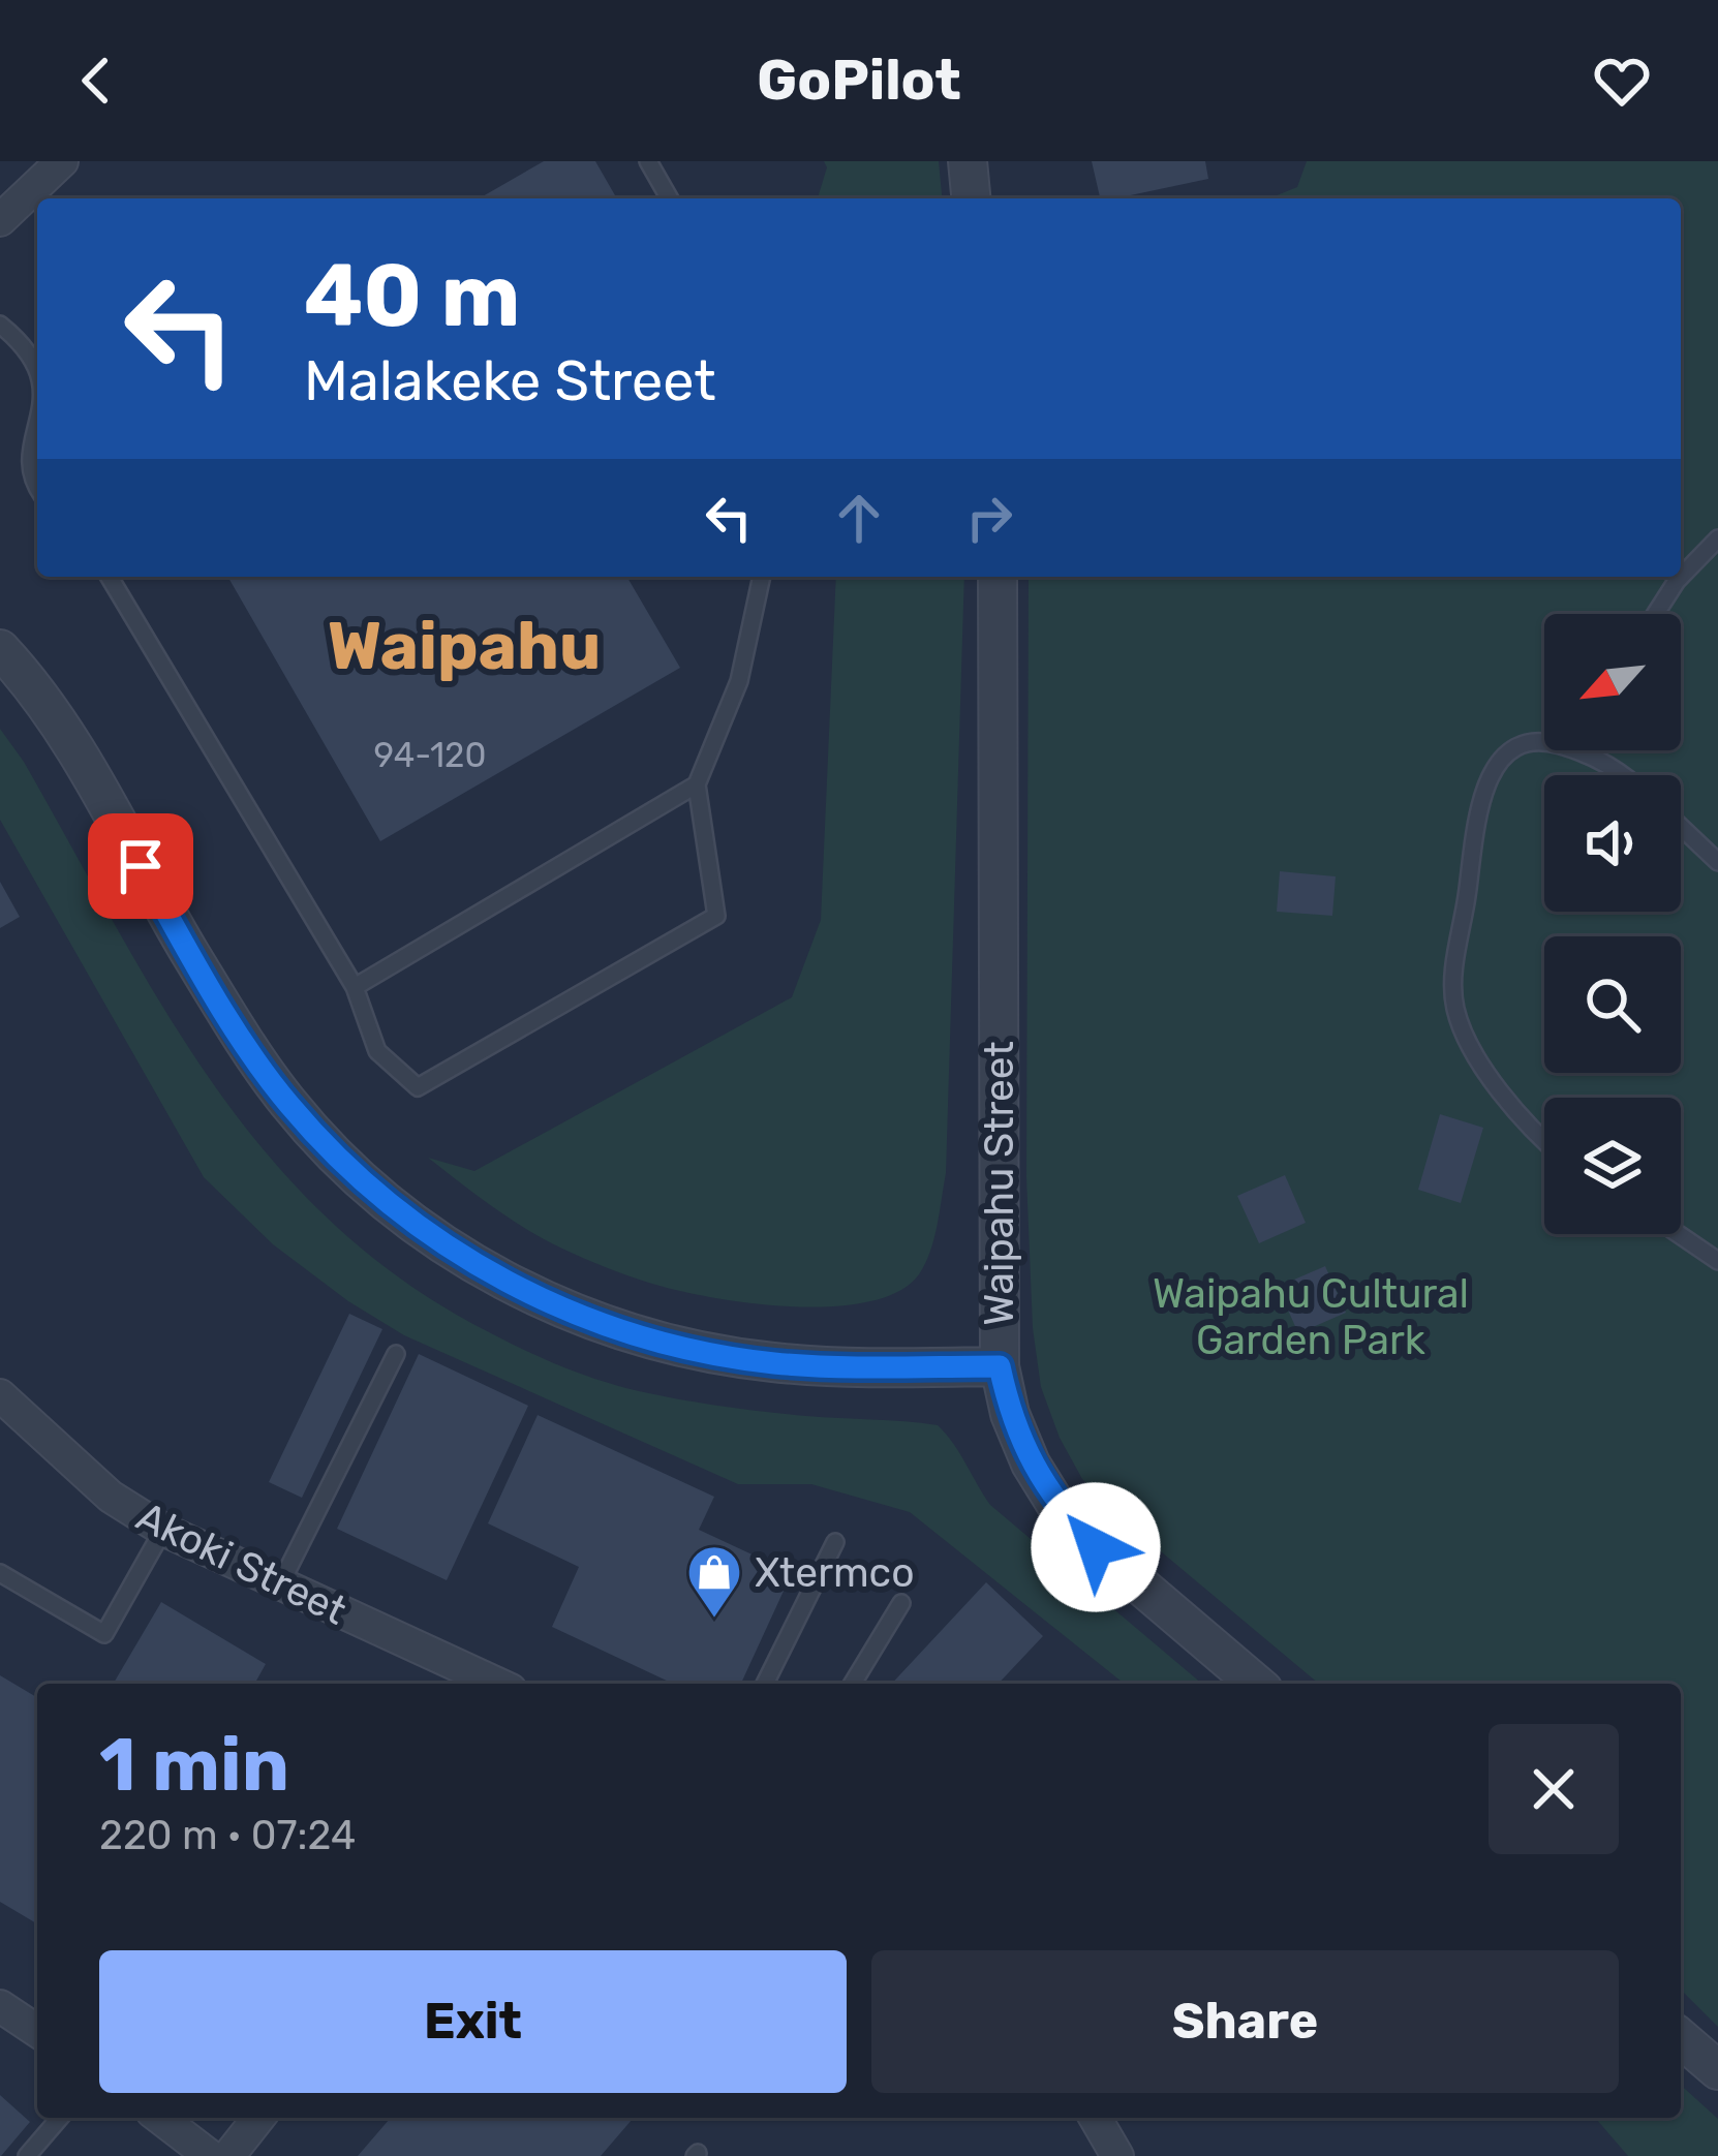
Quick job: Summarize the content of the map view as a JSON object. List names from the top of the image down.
{
  "streets": {
    "street": ["Waipahu Street", "Akoki Street"]
  },
  "districts": ["Waipahu"],
  "parks": ["Waipahu Cultural Garden Park"],
  "places": {
    "shop": ["Xtermco"]
  },
  "house_numbers": ["94-120"],
  "north": "bottom left",
  "page": {
    "header": "GoPilot",
    "turn": ["40 m", "Malakeke Street"],
    "heading": ["1 min", "220 m · 07:24"],
    "buttons": ["Exit", "Share"]
  }
}
